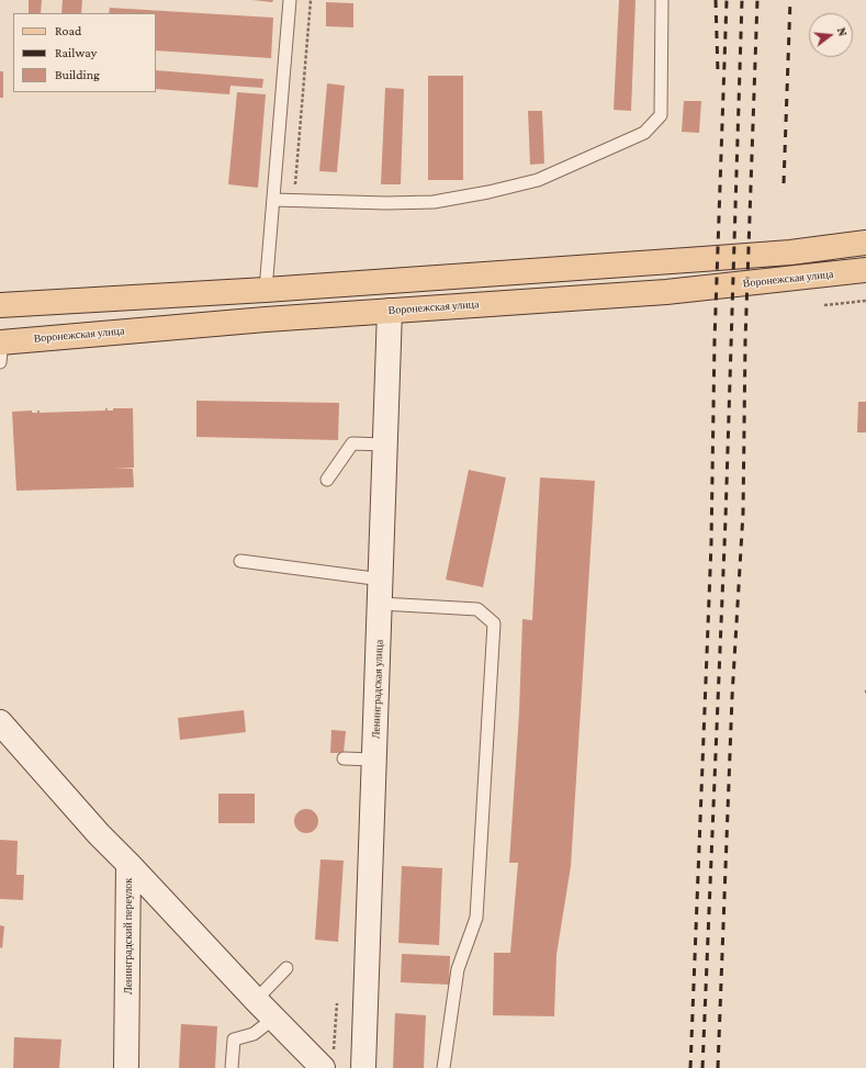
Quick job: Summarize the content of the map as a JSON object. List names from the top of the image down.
{
  "streets": {
    "main road": ["Воронежская улица"],
    "street": ["Ленинградская улица", "Ленинградский переулок"]
  },
  "crossings": [
    ["Воронежская улица", "Ленинградская улица"]
  ],
  "legend": ["Road", "Railway", "Building"],
  "north": "right"
}
